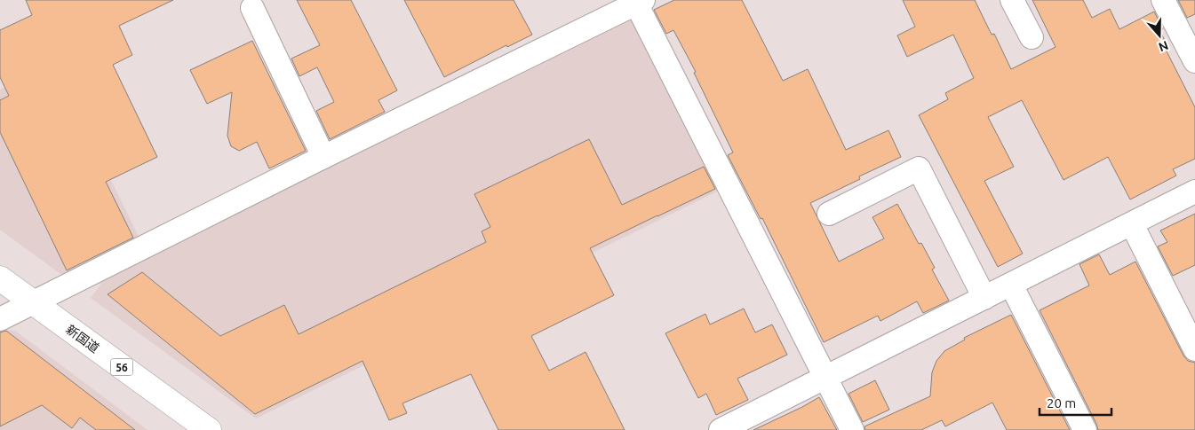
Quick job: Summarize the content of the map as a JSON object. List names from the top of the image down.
{
  "streets": {
    "main road": ["新国道", "56"]
  },
  "scale_bar": "20 m",
  "north": "bottom"
}
